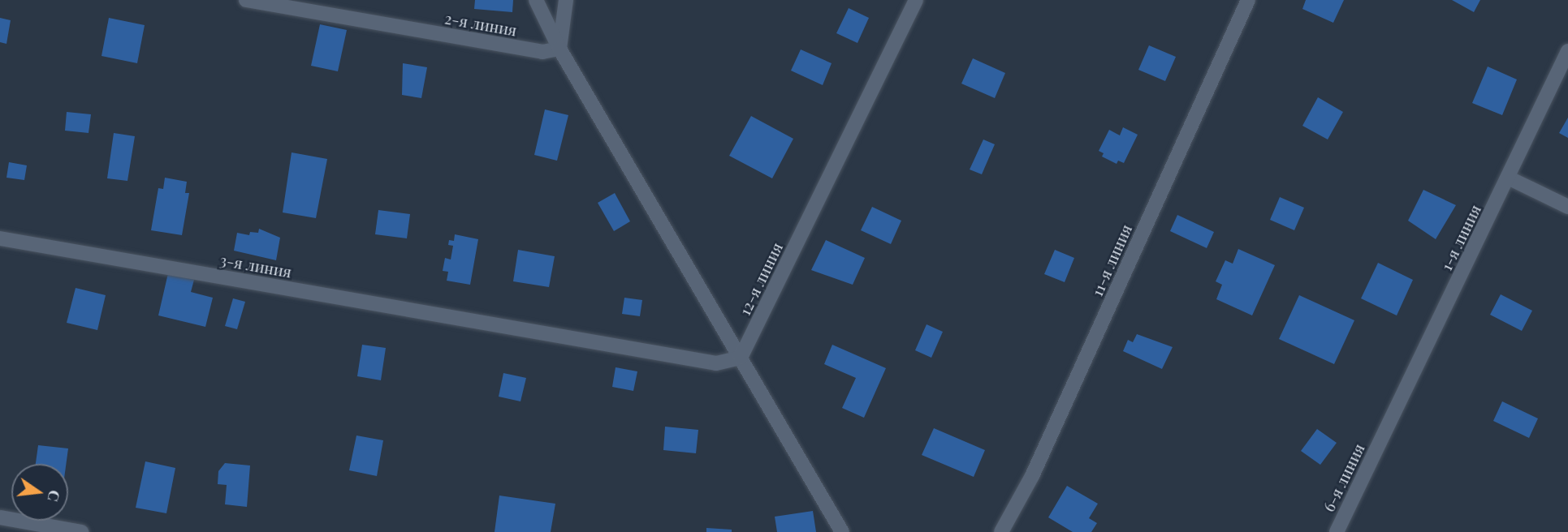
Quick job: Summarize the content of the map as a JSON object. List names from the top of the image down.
{
  "streets": {
    "street": [
      "2-я линия",
      "1-я линия",
      "11-я линия",
      "3-я линия",
      "12-я линия",
      "6-я линия"
    ]
  },
  "crossings": [
    ["1-я линия", "6-я линия"],
    ["3-я линия", "12-я линия"]
  ],
  "north": "right"
}
